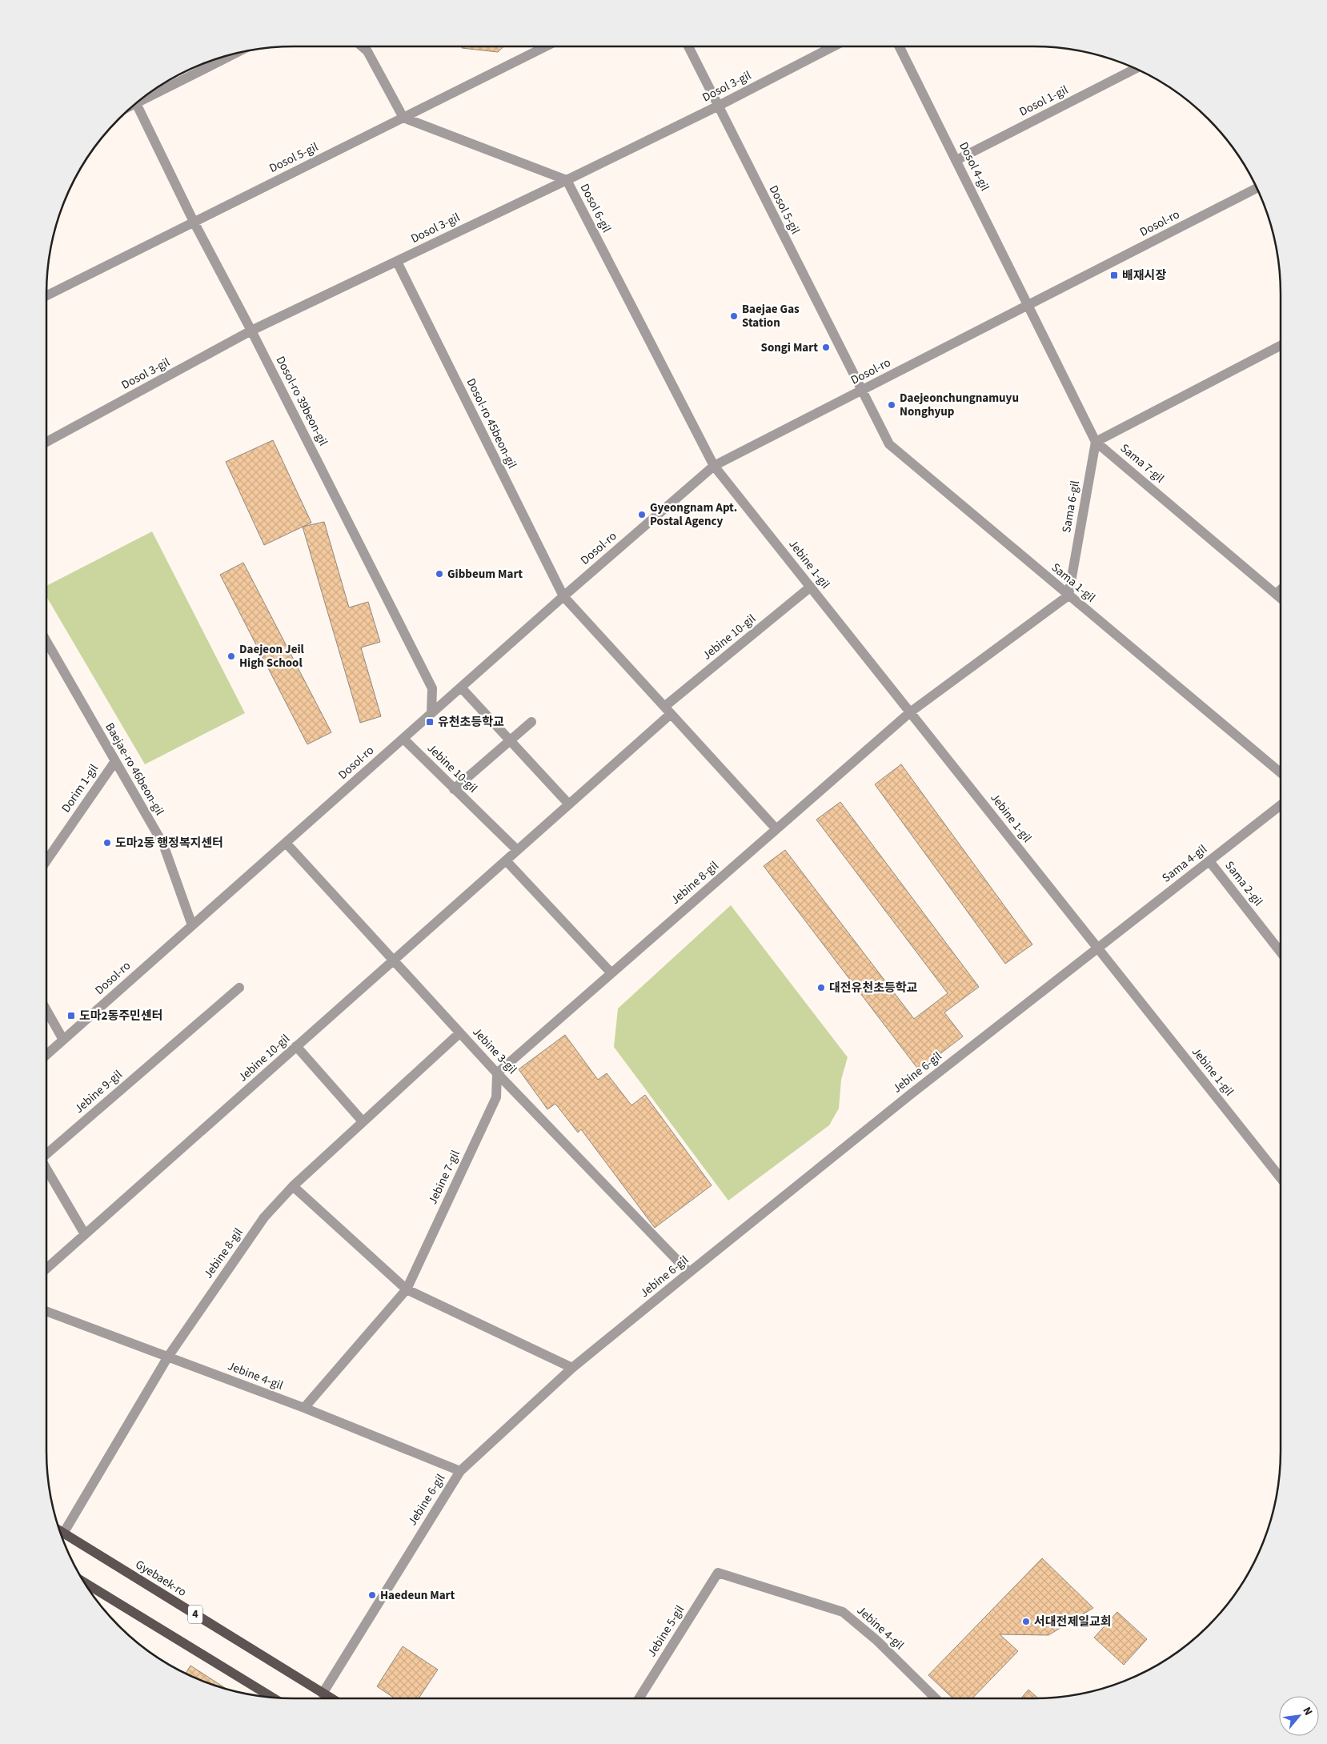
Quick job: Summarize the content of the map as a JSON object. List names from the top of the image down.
{
  "streets": {
    "main road": ["Gyebaek-ro", "4"],
    "street": [
      "Dosol 3-gil",
      "Dosol 1-gil",
      "Dosol 5-gil",
      "Dosol 4-gil",
      "Dosol 6-gil",
      "Dosol-ro",
      "Dosol-ro 39beon-gil",
      "Dosol-ro 45beon-gil",
      "Sama 7-gil",
      "Sama 6-gil",
      "Jebine 1-gil",
      "Sama 1-gil",
      "Jebine 10-gil",
      "Baejae-ro 46beon-gil",
      "Dorim 1-gil",
      "Sama 4-gil",
      "Jebine 8-gil",
      "Sama 2-gil",
      "Jebine 3-gil",
      "Jebine 6-gil",
      "Jebine 9-gil",
      "Jebine 7-gil",
      "Jebine 4-gil",
      "Jebine 5-gil"
    ]
  },
  "crossings": [
    ["Dosol 3-gil", "Dosol 5-gil"],
    ["Dosol 3-gil", "Dosol 6-gil"],
    ["Dosol 3-gil", "Dosol-ro 39beon-gil"],
    ["Dosol 3-gil", "Dosol-ro 45beon-gil"],
    ["Dosol 1-gil", "Dosol 4-gil"],
    ["Dosol 5-gil", "Dosol 6-gil"],
    ["Dosol 5-gil", "Dosol-ro"],
    ["Dosol 5-gil", "Dosol-ro 39beon-gil"],
    ["Dosol 5-gil", "Sama 1-gil"],
    ["Dosol 4-gil", "Dosol-ro"],
    ["Dosol 4-gil", "Sama 7-gil"],
    ["Dosol 6-gil", "Dosol-ro"],
    ["Dosol 6-gil", "Jebine 1-gil"],
    ["Dosol-ro", "Dosol-ro 39beon-gil"],
    ["Dosol-ro", "Dosol-ro 45beon-gil"],
    ["Dosol-ro", "Sama 7-gil"],
    ["Dosol-ro", "Jebine 1-gil"],
    ["Dosol-ro", "Sama 1-gil"],
    ["Dosol-ro", "Jebine 10-gil"],
    ["Dosol-ro", "Baejae-ro 46beon-gil"],
    ["Dosol-ro", "Jebine 3-gil"],
    ["Sama 7-gil", "Sama 6-gil"],
    ["Sama 6-gil", "Sama 1-gil"],
    ["Jebine 1-gil", "Jebine 10-gil"],
    ["Jebine 1-gil", "Sama 4-gil"],
    ["Jebine 1-gil", "Jebine 8-gil"],
    ["Jebine 1-gil", "Jebine 6-gil"],
    ["Jebine 10-gil", "Jebine 3-gil"],
    ["Jebine 10-gil", "Jebine 9-gil"],
    ["Baejae-ro 46beon-gil", "Dorim 1-gil"],
    ["Sama 4-gil", "Sama 2-gil"],
    ["Sama 4-gil", "Jebine 6-gil"],
    ["Jebine 8-gil", "Jebine 3-gil"],
    ["Jebine 8-gil", "Jebine 7-gil"],
    ["Jebine 8-gil", "Jebine 4-gil"],
    ["Jebine 8-gil", "Gyebaek-ro"],
    ["Jebine 3-gil", "Jebine 6-gil"],
    ["Jebine 3-gil", "Jebine 7-gil"],
    ["Jebine 6-gil", "Jebine 4-gil"],
    ["Jebine 6-gil", "Gyebaek-ro"],
    ["Jebine 7-gil", "Jebine 4-gil"],
    ["Jebine 4-gil", "Jebine 5-gil"]
  ],
  "places": {
    "transit": ["배재시장", "유천초등학교", "도마2동주민센터"],
    "other": [
      "Baejae Gas Station",
      "Songi Mart",
      "Daejeonchungnamuyu Nonghyup",
      "Gyeongnam Apt. Postal Agency",
      "Gibbeum Mart",
      "Daejeon Jeil High School",
      "도마2동 행정복지센터",
      "대전유천초등학교",
      "Haedeun Mart",
      "서대전제일교회"
    ]
  },
  "north": "top right"
}
